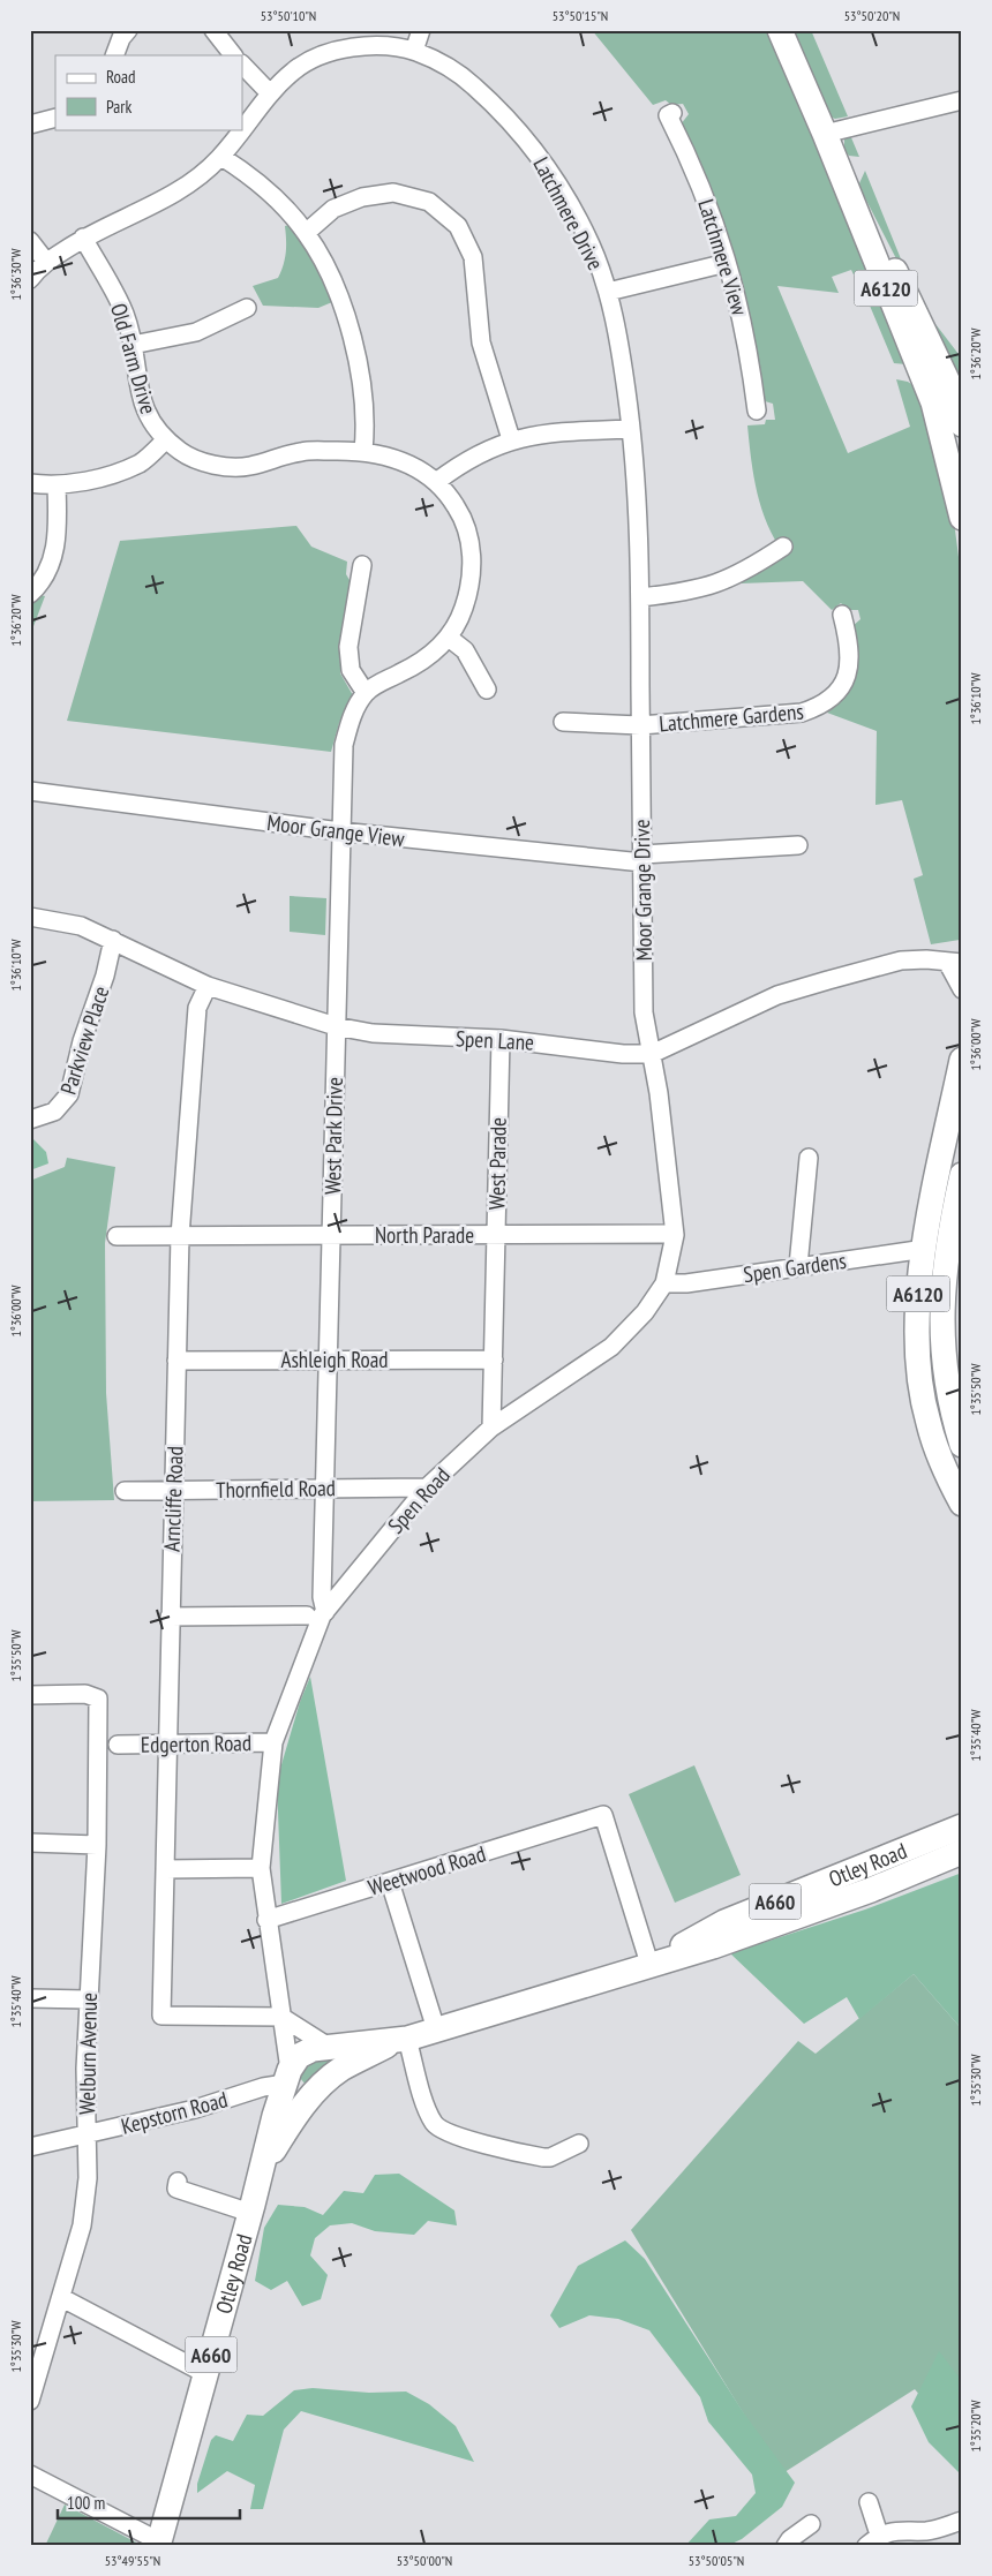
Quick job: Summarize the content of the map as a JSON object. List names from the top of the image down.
{
  "streets": {
    "highway": ["A6120", "Otley Road", "A660"],
    "street": [
      "Latchmere Drive",
      "Latchmere View",
      "Old Farm Drive",
      "Latchmere Gardens",
      "Moor Grange View",
      "Moor Grange Drive",
      "Parkview Place",
      "Spen Lane",
      "West Park Drive",
      "West Parade",
      "North Parade",
      "Spen Gardens",
      "Ashleigh Road",
      "Thornfield Road",
      "Arncliffe Road",
      "Spen Road",
      "Edgerton Road",
      "Weetwood Road",
      "Welburn Avenue",
      "Kepstorn Road"
    ]
  },
  "crossings": [
    ["Latchmere Drive", "Old Farm Drive"],
    ["Latchmere Drive", "Latchmere Gardens"],
    ["Latchmere Drive", "Moor Grange Drive"],
    ["A6120", "Spen Gardens"],
    ["Latchmere Gardens", "Moor Grange Drive"],
    ["Moor Grange View", "Moor Grange Drive"],
    ["Moor Grange View", "West Park Drive"],
    ["Moor Grange Drive", "Spen Lane"],
    ["Moor Grange Drive", "Spen Road"],
    ["Parkview Place", "Spen Lane"],
    ["Spen Lane", "West Park Drive"],
    ["Spen Lane", "West Parade"],
    ["Spen Lane", "Arncliffe Road"],
    ["Spen Lane", "Spen Road"],
    ["West Park Drive", "North Parade"],
    ["West Park Drive", "Ashleigh Road"],
    ["West Park Drive", "Thornfield Road"],
    ["West Park Drive", "Spen Road"],
    ["West Parade", "North Parade"],
    ["West Parade", "Ashleigh Road"],
    ["West Parade", "Spen Road"],
    ["North Parade", "Arncliffe Road"],
    ["Spen Gardens", "Spen Road"],
    ["Ashleigh Road", "Arncliffe Road"],
    ["Thornfield Road", "Arncliffe Road"],
    ["Thornfield Road", "Spen Road"],
    ["Arncliffe Road", "Spen Road"],
    ["Arncliffe Road", "Edgerton Road"],
    ["Spen Road", "Edgerton Road"],
    ["Spen Road", "Otley Road"],
    ["Spen Road", "Weetwood Road"],
    ["Spen Road", "Kepstorn Road"],
    ["Otley Road", "Weetwood Road"],
    ["Otley Road", "Kepstorn Road"],
    ["Welburn Avenue", "Kepstorn Road"]
  ],
  "legend": ["Road", "Park"],
  "scale_bar": "100 m",
  "coordinates": [
    "53°50'10\"N",
    "53°50'15\"N",
    "53°50'20\"N",
    "1°36'30\"W",
    "1°36'20\"W",
    "1°36'10\"W",
    "1°36'00\"W",
    "1°35'50\"W",
    "1°35'40\"W",
    "1°35'30\"W",
    "1°35'20\"W",
    "53°49'55\"N",
    "53°50'00\"N",
    "53°50'05\"N"
  ]
}
